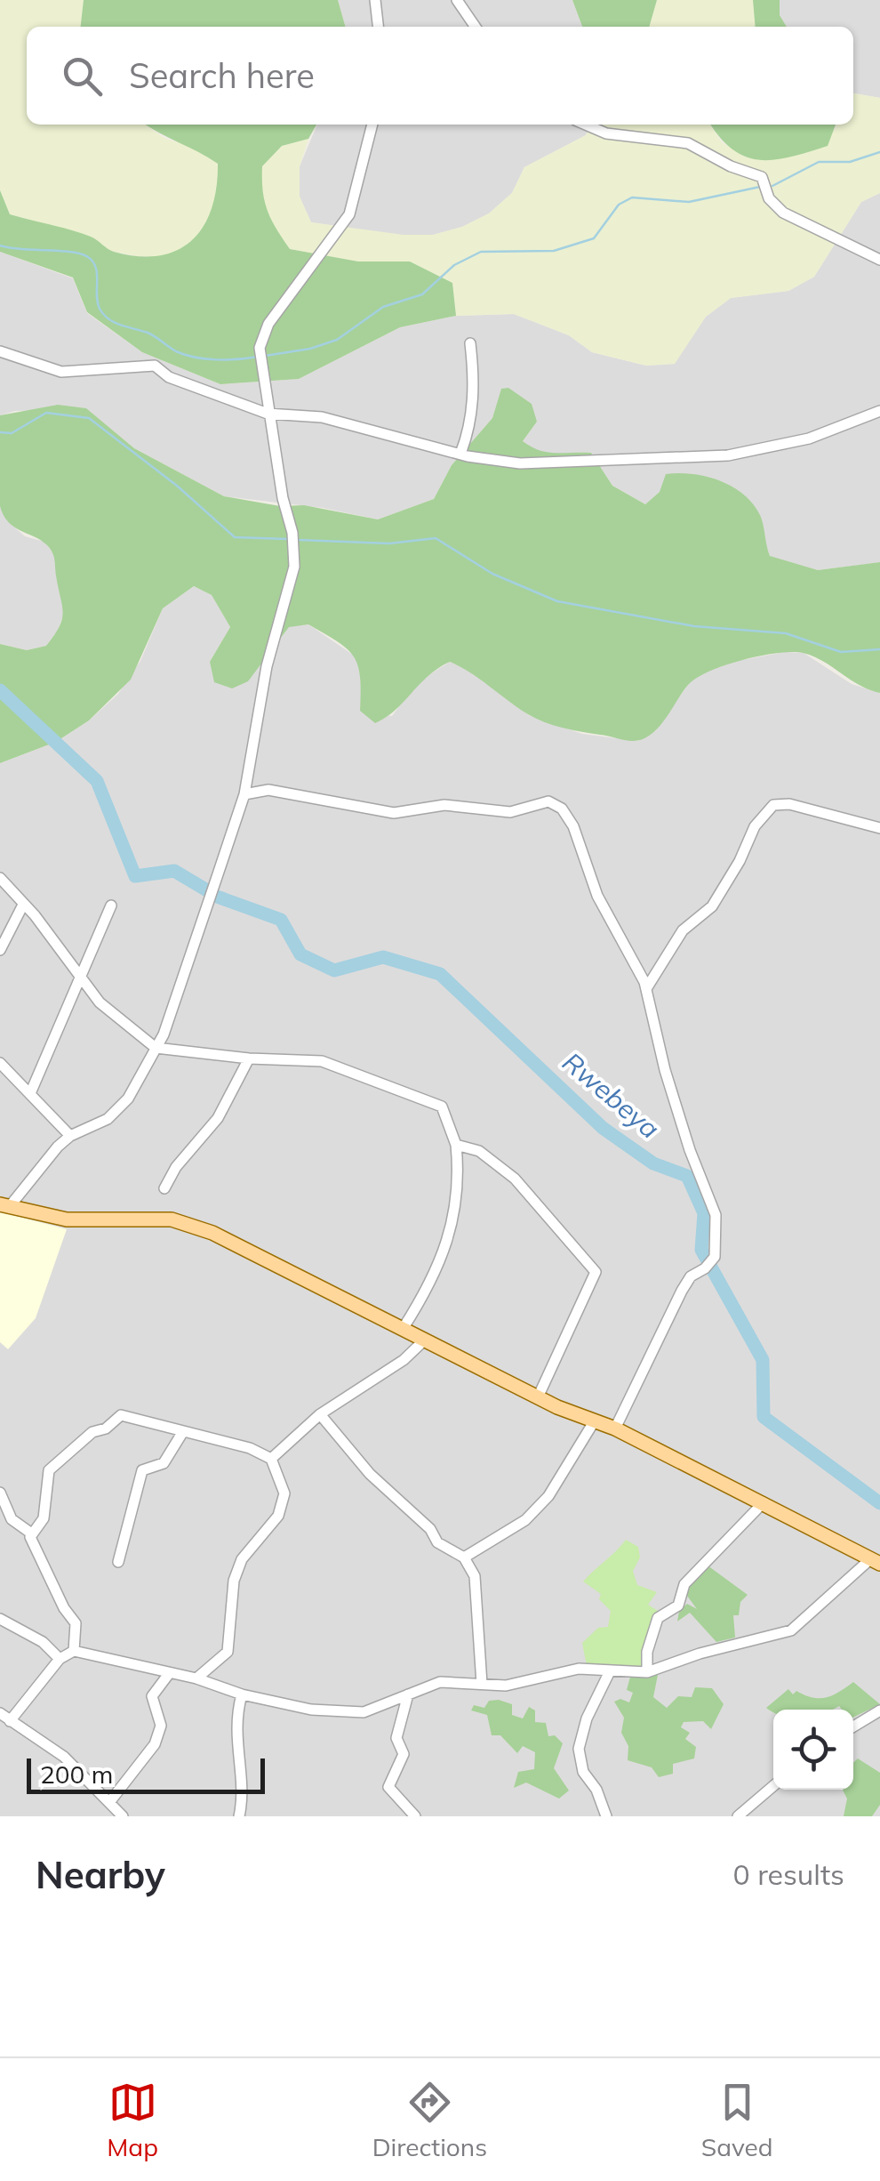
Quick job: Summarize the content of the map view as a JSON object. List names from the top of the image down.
{
  "water": ["Rwebeya"],
  "scale_bar": "200 m",
  "page": {
    "search": "Search here",
    "scale": "200 m",
    "heading": ["Nearby", "0 results"],
    "nav": ["Map", "Directions", "Saved"]
  }
}
